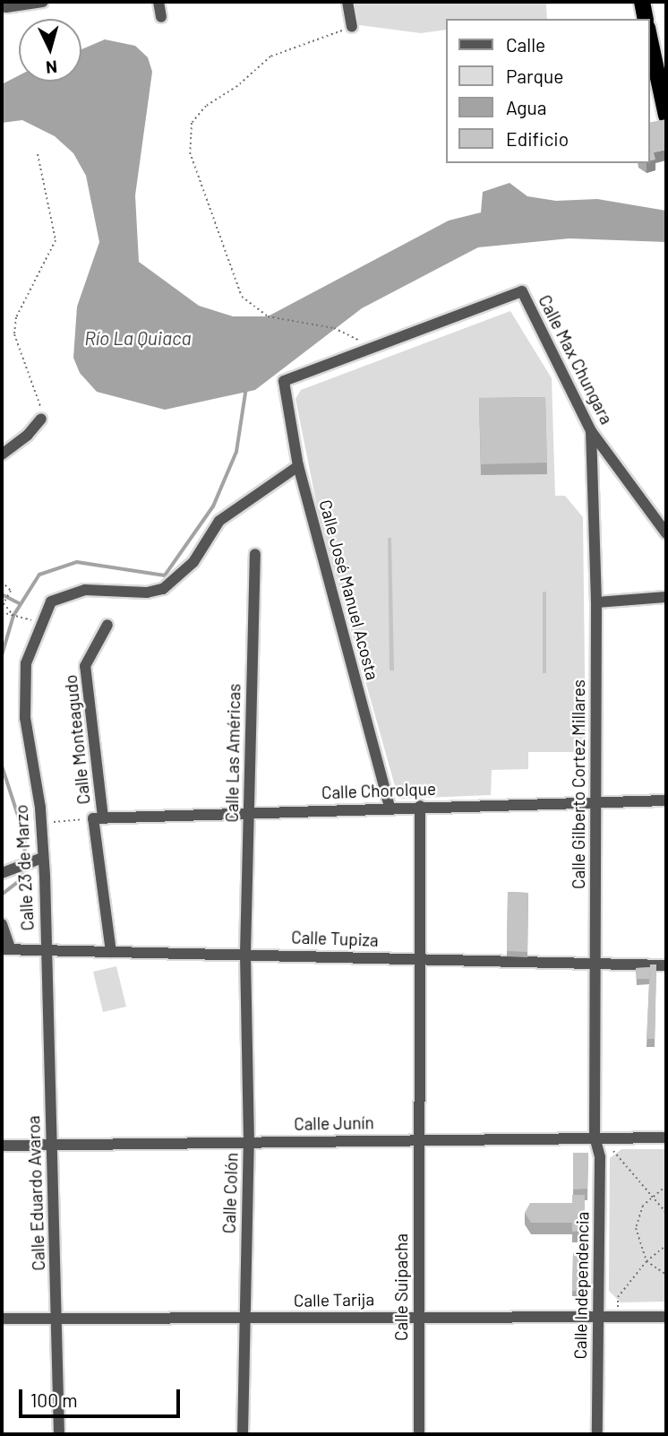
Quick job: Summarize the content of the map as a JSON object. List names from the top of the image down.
{
  "streets": {
    "street": [
      "Calle Max Chungara",
      "Calle José Manuel Acosta",
      "Calle Monteagudo",
      "Calle Las Américas",
      "Calle Gilberto Cortez Millares",
      "Calle Chorolque",
      "Calle 23 de Marzo",
      "Calle Tupiza",
      "Calle Junín",
      "Calle Eduardo Avaroa",
      "Calle Colón",
      "Calle Independencia",
      "Calle Suipacha",
      "Calle Tarija"
    ]
  },
  "crossings": [
    ["Calle Max Chungara", "Calle José Manuel Acosta"],
    ["Calle Max Chungara", "Calle Gilberto Cortez Millares"],
    ["Calle José Manuel Acosta", "Calle Chorolque"],
    ["Calle José Manuel Acosta", "Calle 23 de Marzo"],
    ["Calle Monteagudo", "Calle Chorolque"],
    ["Calle Monteagudo", "Calle Tupiza"],
    ["Calle Las Américas", "Calle Chorolque"],
    ["Calle Las Américas", "Calle Tupiza"],
    ["Calle Las Américas", "Calle Colón"],
    ["Calle Gilberto Cortez Millares", "Calle Chorolque"],
    ["Calle Gilberto Cortez Millares", "Calle Tupiza"],
    ["Calle Gilberto Cortez Millares", "Calle Junín"],
    ["Calle Gilberto Cortez Millares", "Calle Independencia"],
    ["Calle 23 de Marzo", "Calle Tupiza"],
    ["Calle 23 de Marzo", "Calle Eduardo Avaroa"],
    ["Calle Tupiza", "Calle Eduardo Avaroa"],
    ["Calle Tupiza", "Calle Colón"],
    ["Calle Junín", "Calle Eduardo Avaroa"],
    ["Calle Junín", "Calle Colón"],
    ["Calle Junín", "Calle Independencia"],
    ["Calle Junín", "Calle Suipacha"],
    ["Calle Eduardo Avaroa", "Calle Tarija"],
    ["Calle Colón", "Calle Tarija"],
    ["Calle Independencia", "Calle Tarija"],
    ["Calle Suipacha", "Calle Tarija"]
  ],
  "water": ["Río La Quiaca"],
  "legend": [
    "Calle",
    "Parque",
    "Agua",
    "Edificio"
  ],
  "scale_bar": "100 m",
  "north": "bottom"
}
